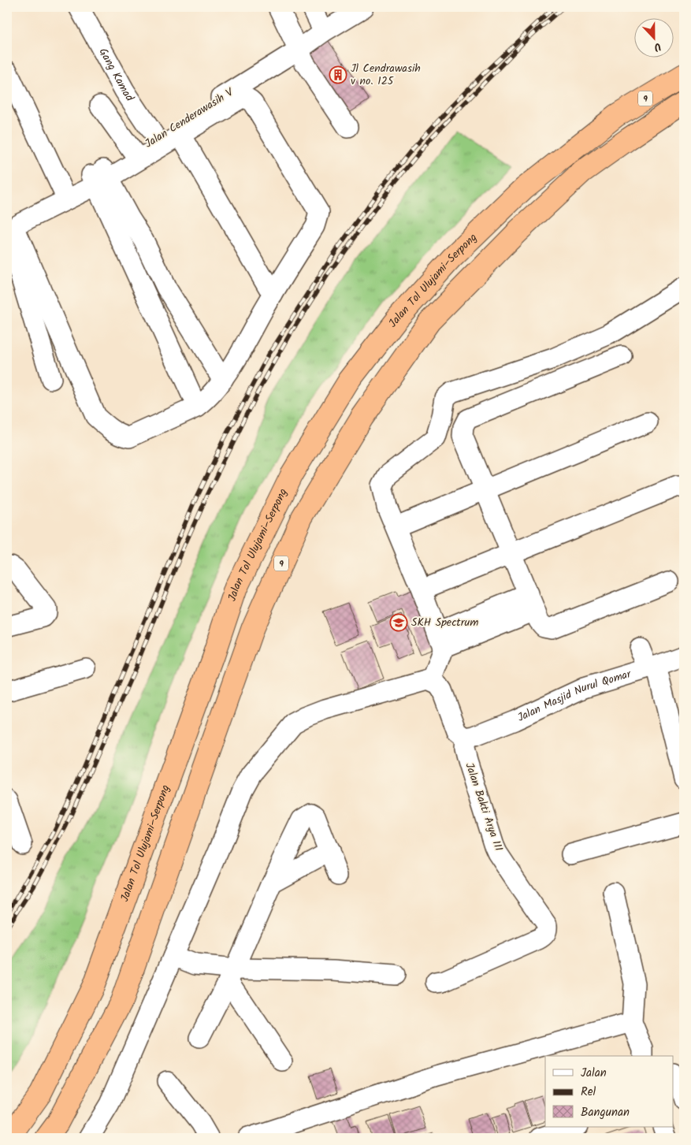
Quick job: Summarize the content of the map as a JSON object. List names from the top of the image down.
{
  "streets": {
    "highway": ["9", "Jalan Tol Ulujami–Serpong"],
    "street": [
      "Gang Kamad",
      "Jalan Cenderawasih V",
      "Jalan Masjid Nurul Qomar",
      "Jalan Bakti Arya III"
    ]
  },
  "crossings": [
    ["Gang Kamad", "Jalan Cenderawasih V"],
    ["Jalan Masjid Nurul Qomar", "Jalan Bakti Arya III"]
  ],
  "places": {
    "building": ["Jl Cendrawasih v no. 125"],
    "school or university": ["SKH Spectrum"]
  },
  "legend": ["Jalan", "Rel", "Bangunan"],
  "north": "bottom"
}
